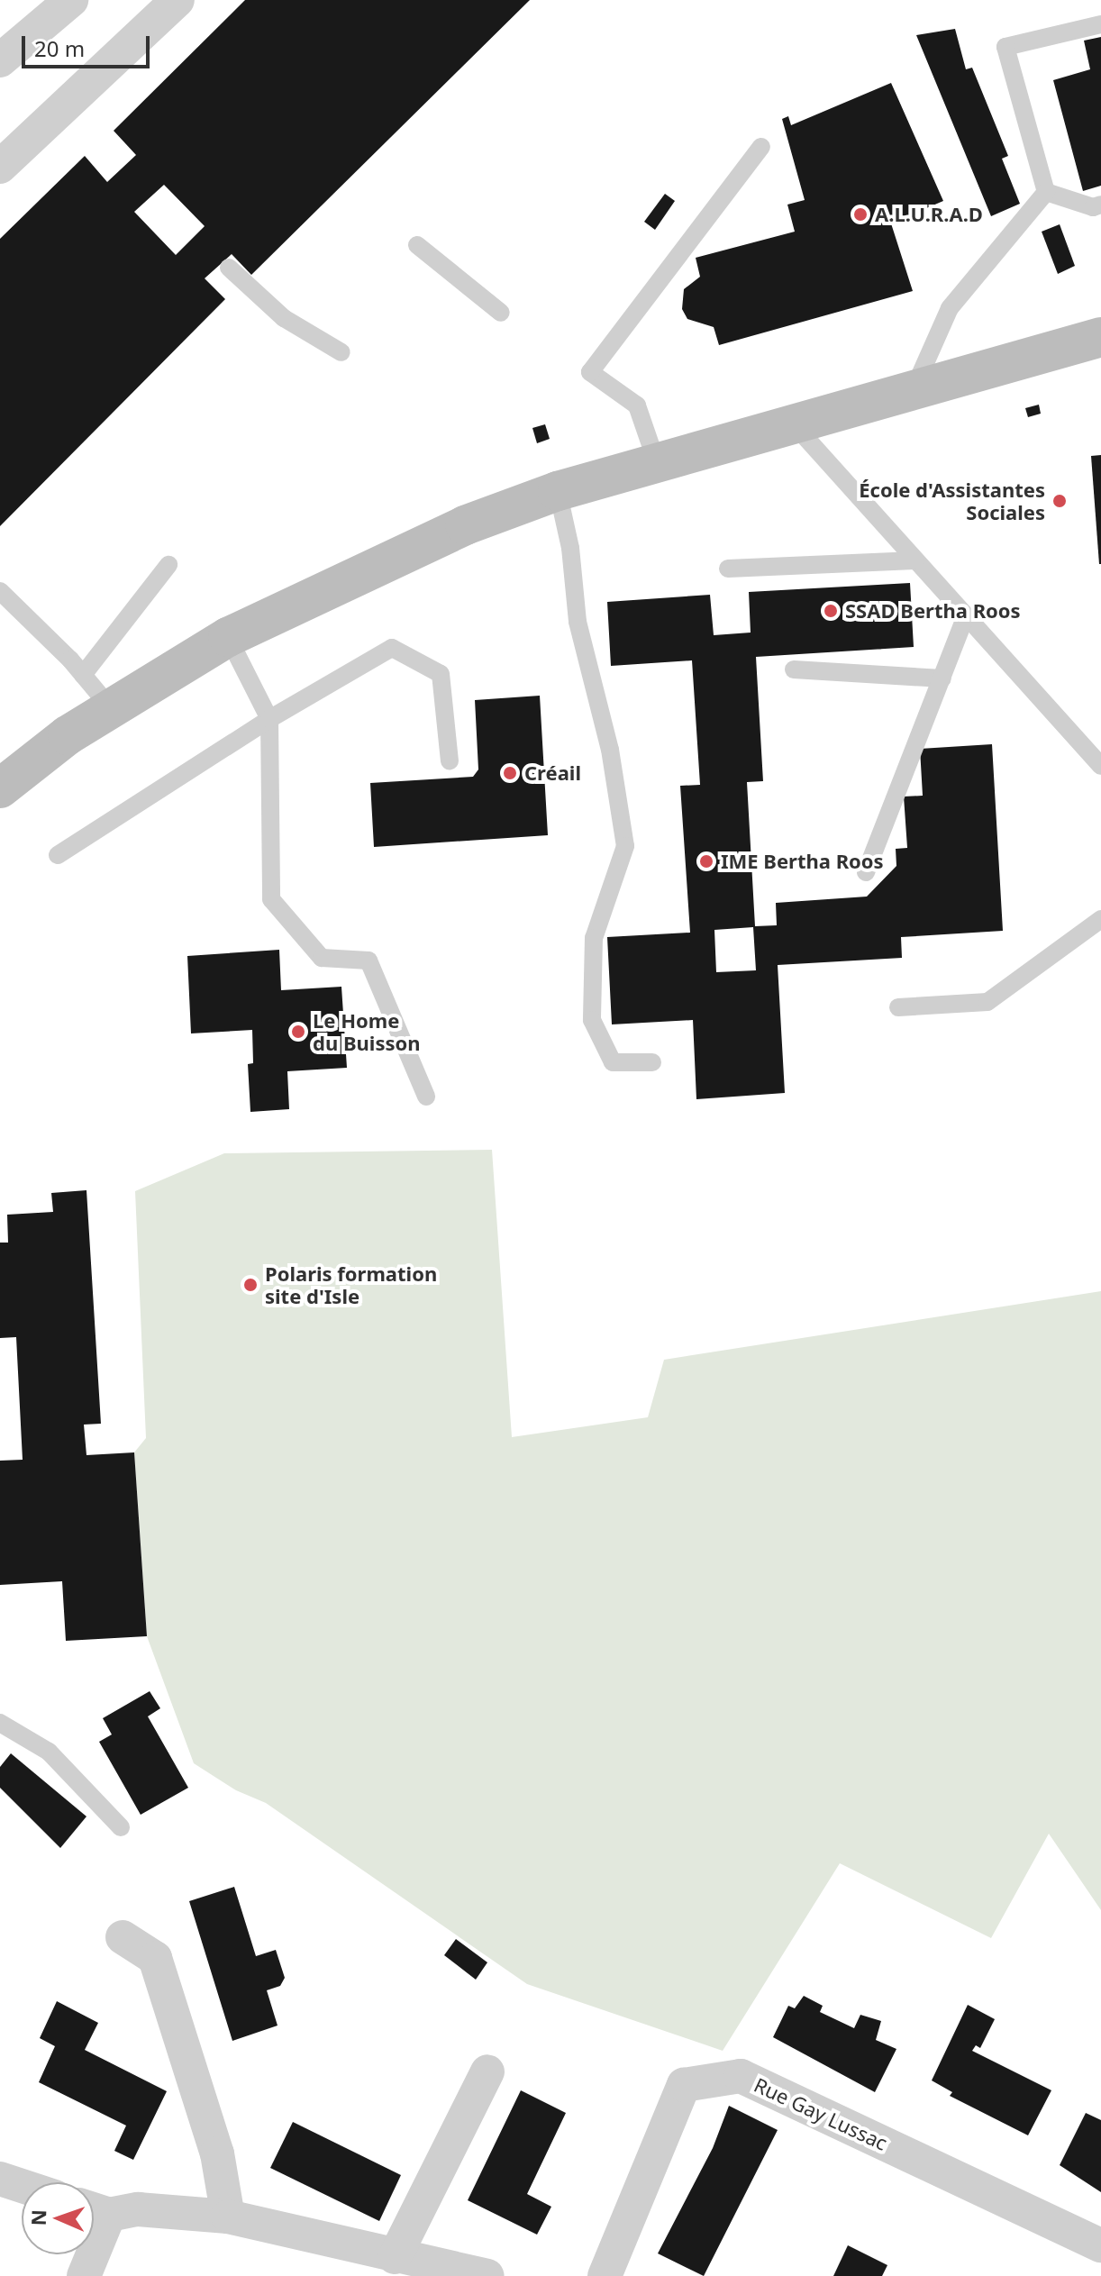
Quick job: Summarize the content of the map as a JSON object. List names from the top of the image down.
{
  "streets": {
    "street": ["Rue Gay Lussac"]
  },
  "places": [
    "A.L.U.R.A.D",
    "École d'Assistantes Sociales",
    "SSAD Bertha Roos",
    "Créail",
    "IME Bertha Roos",
    "Le Home du Buisson",
    "Polaris formation site d'Isle"
  ],
  "scale_bar": "20 m",
  "north": "left"
}
